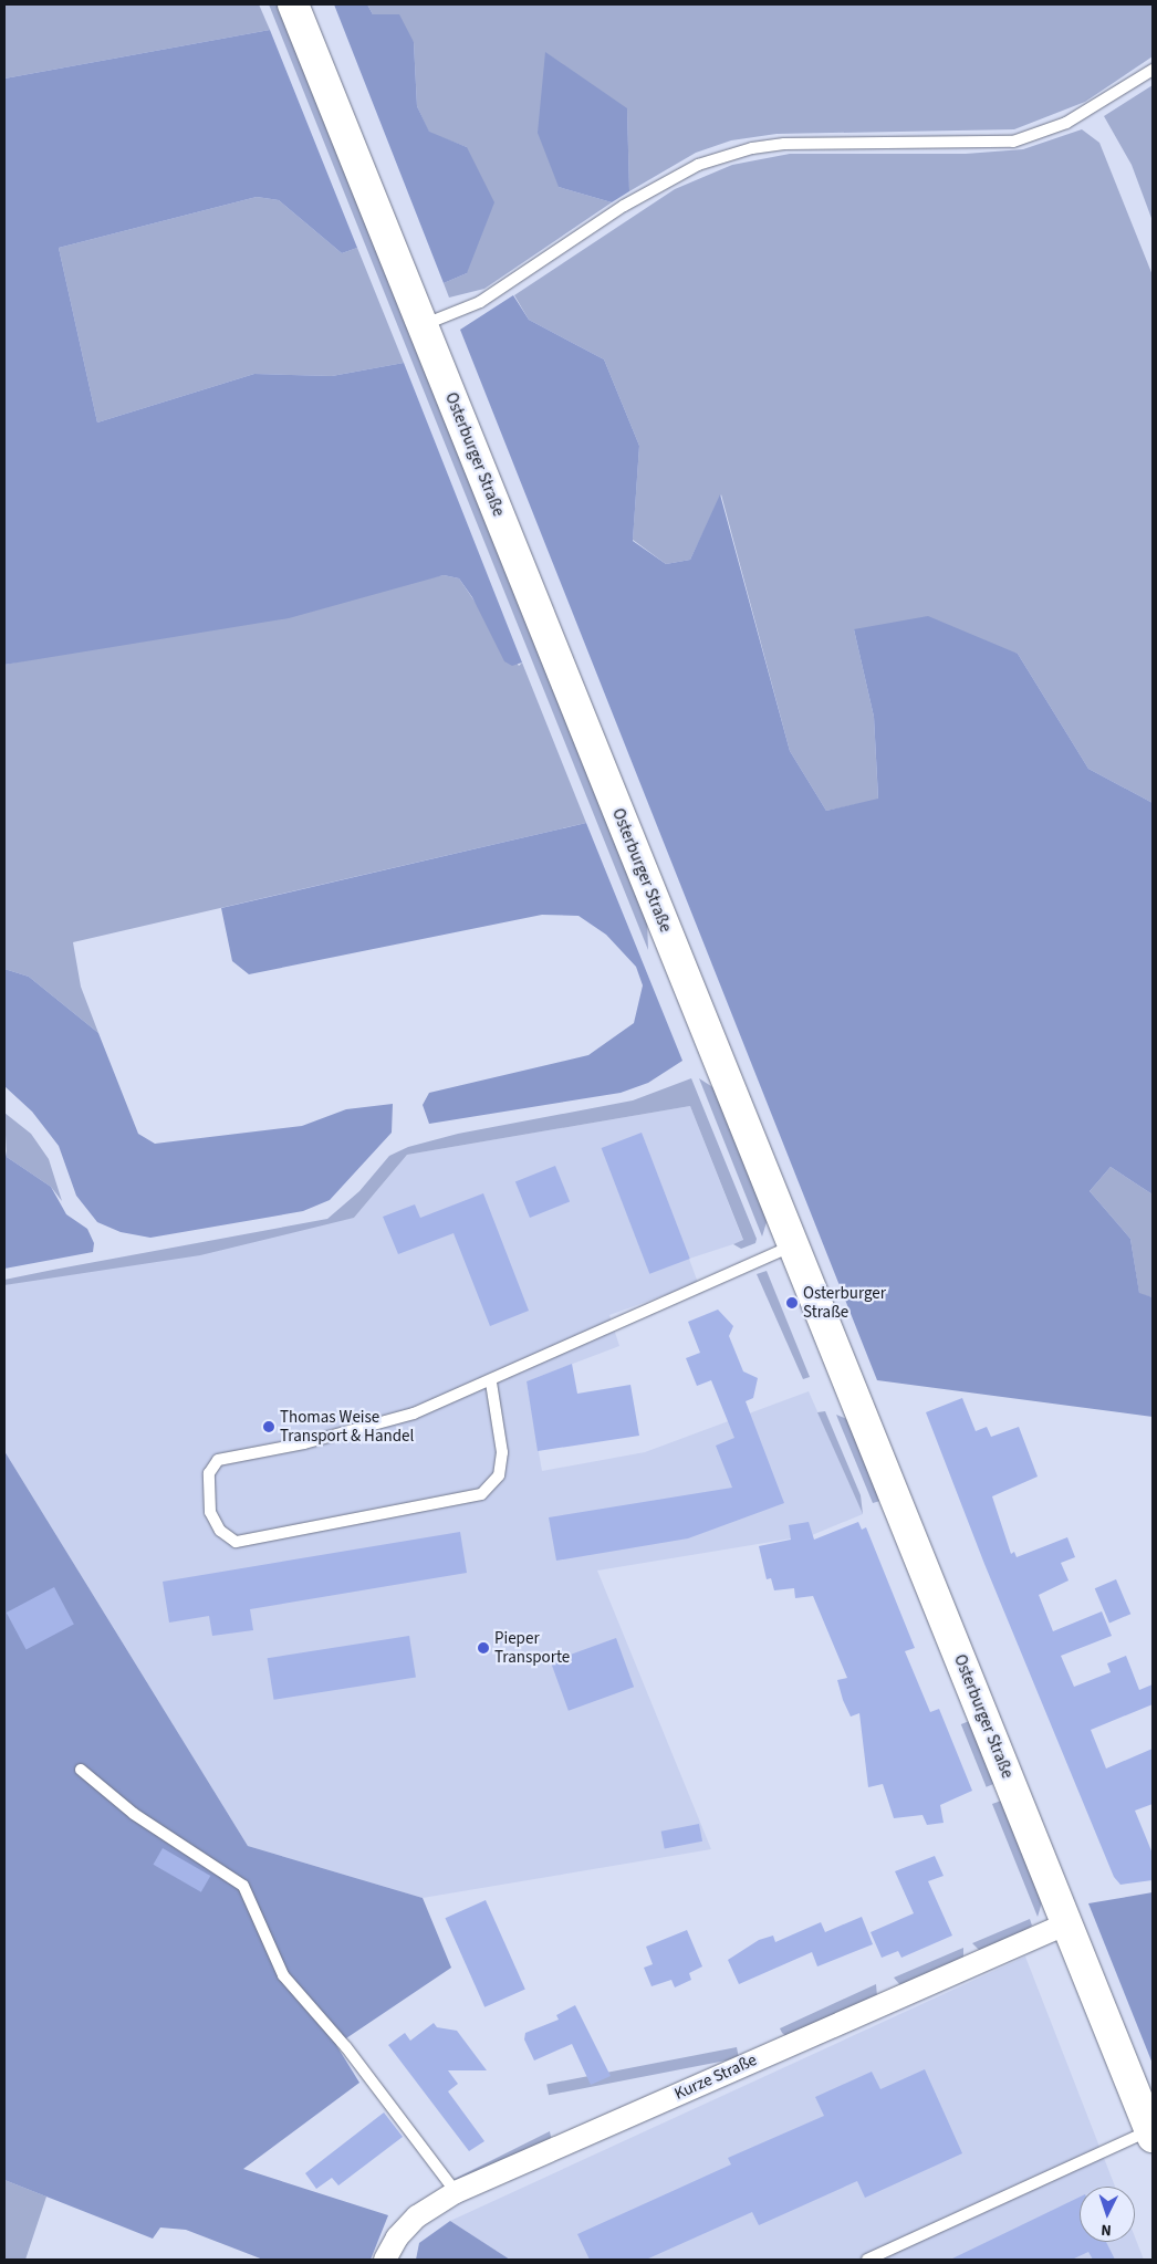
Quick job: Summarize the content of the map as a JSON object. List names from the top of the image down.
{
  "streets": {
    "street": ["Osterburger Straße", "Kurze Straße"]
  },
  "crossings": [
    ["Osterburger Straße", "Kurze Straße"]
  ],
  "places": ["Osterburger Straße", "Thomas Weise Transport & Handel", "Pieper Transporte"],
  "north": "bottom"
}
